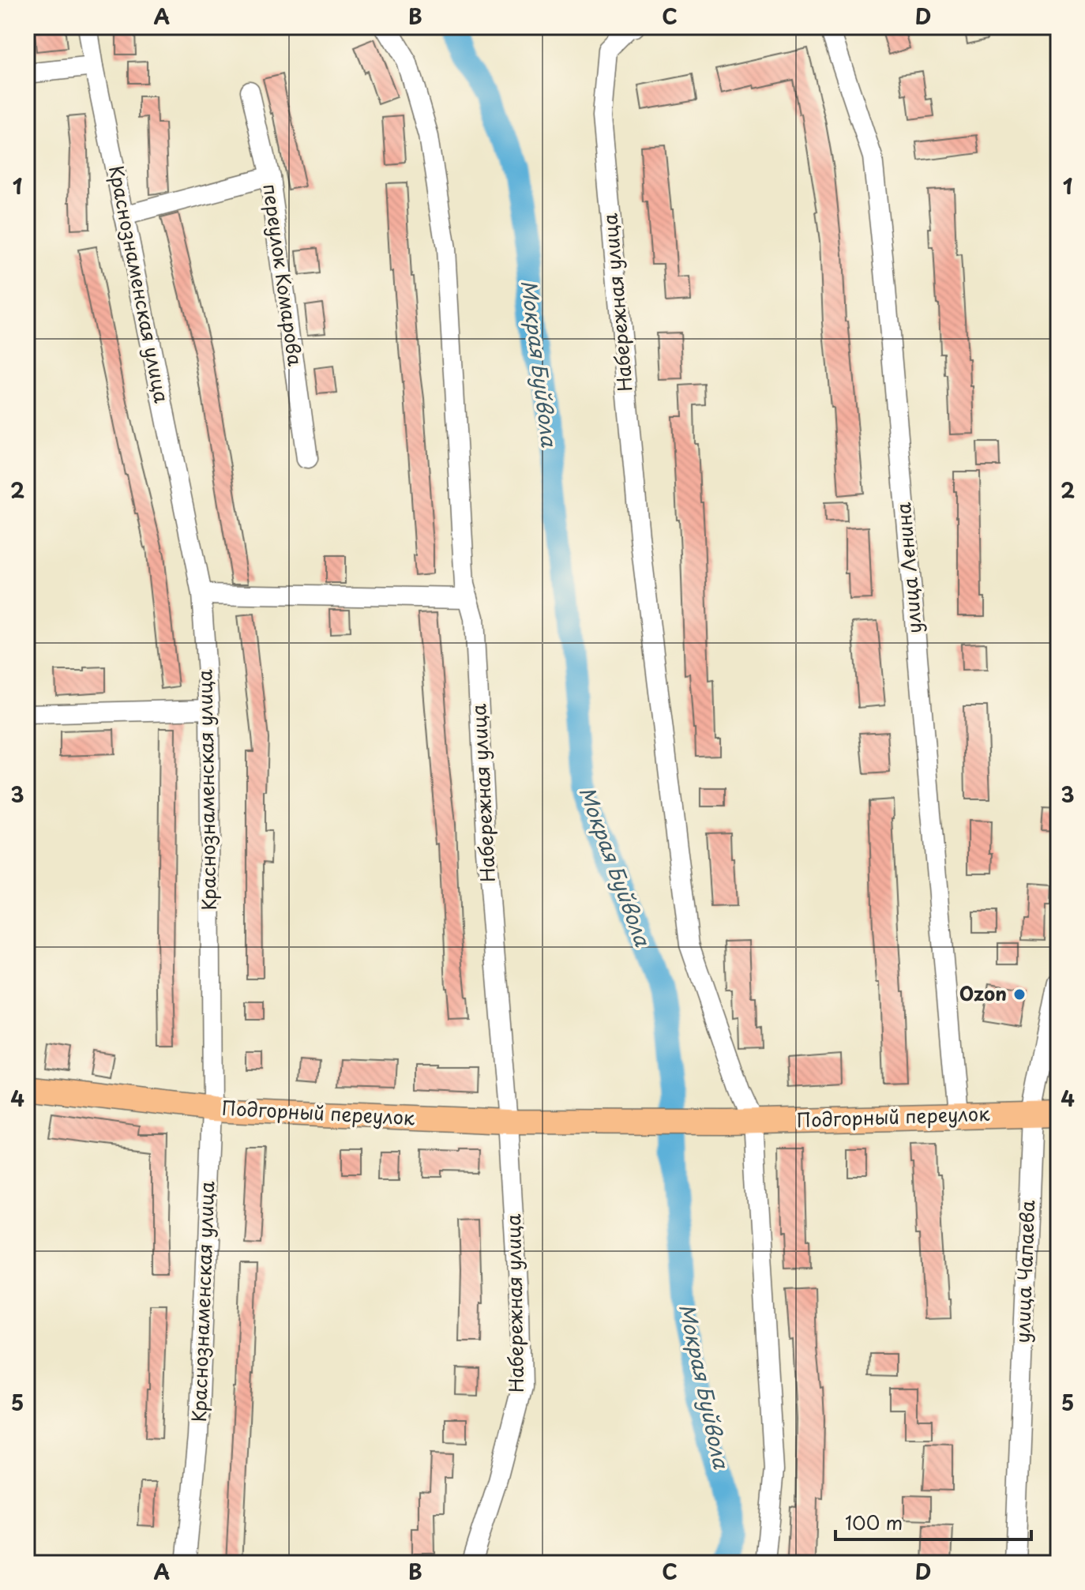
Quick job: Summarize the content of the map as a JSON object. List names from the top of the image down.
{
  "streets": {
    "main road": ["Подгорный переулок"],
    "street": [
      "переулок Комарова",
      "Краснознаменская улица",
      "Набережная улица",
      "улица Ленина",
      "улица Чапаева"
    ]
  },
  "crossings": [
    ["Краснознаменская улица", "Подгорный переулок"],
    ["Набережная улица", "Подгорный переулок"],
    ["улица Ленина", "Подгорный переулок"],
    ["Подгорный переулок", "улица Чапаева"]
  ],
  "water": ["Мокрая Буйвола"],
  "places": ["Ozon"],
  "scale_bar": "100 m",
  "grid": {
    "columns": [
      "A",
      "B",
      "C",
      "D"
    ],
    "rows": [
      "1",
      "2",
      "3",
      "4",
      "5"
    ]
  }
}
